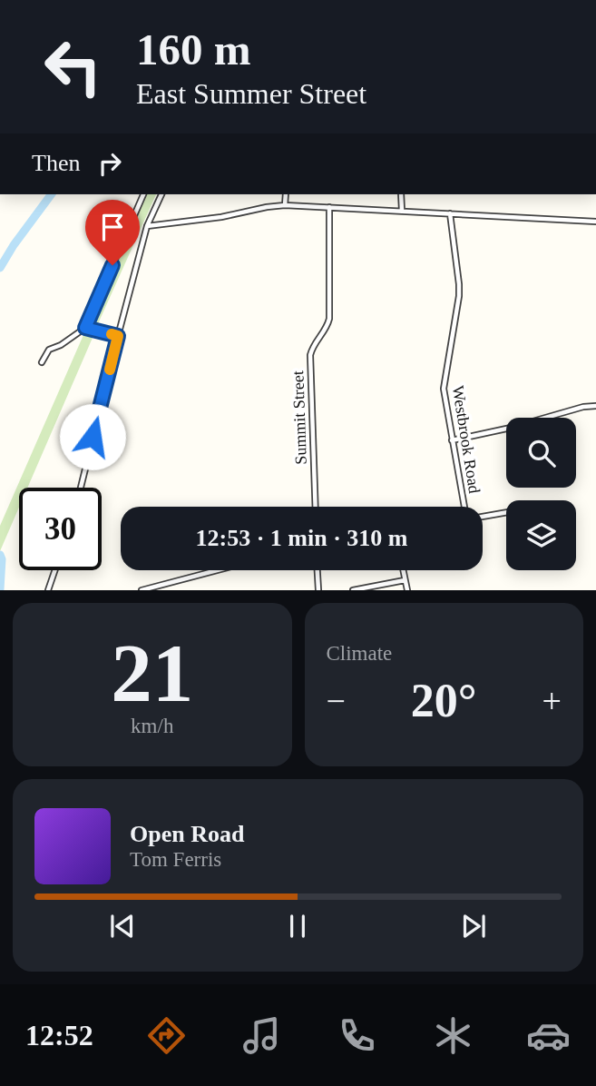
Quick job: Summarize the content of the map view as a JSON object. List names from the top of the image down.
{
  "streets": {
    "street": ["Summit Street", "Westbrook Road"]
  },
  "page": {
    "turn": ["160 m", "East Summer Street"],
    "then": "Then",
    "limit": "30",
    "trip": "12:53 · 1 min · 310 m",
    "tile": [
      ["21", "km/h"],
      "Climate"
    ],
    "heat": ["−", "20°", "+"],
    "song": ["Open Road", "Tom Ferris"],
    "tabs": "12:52"
  }
}
